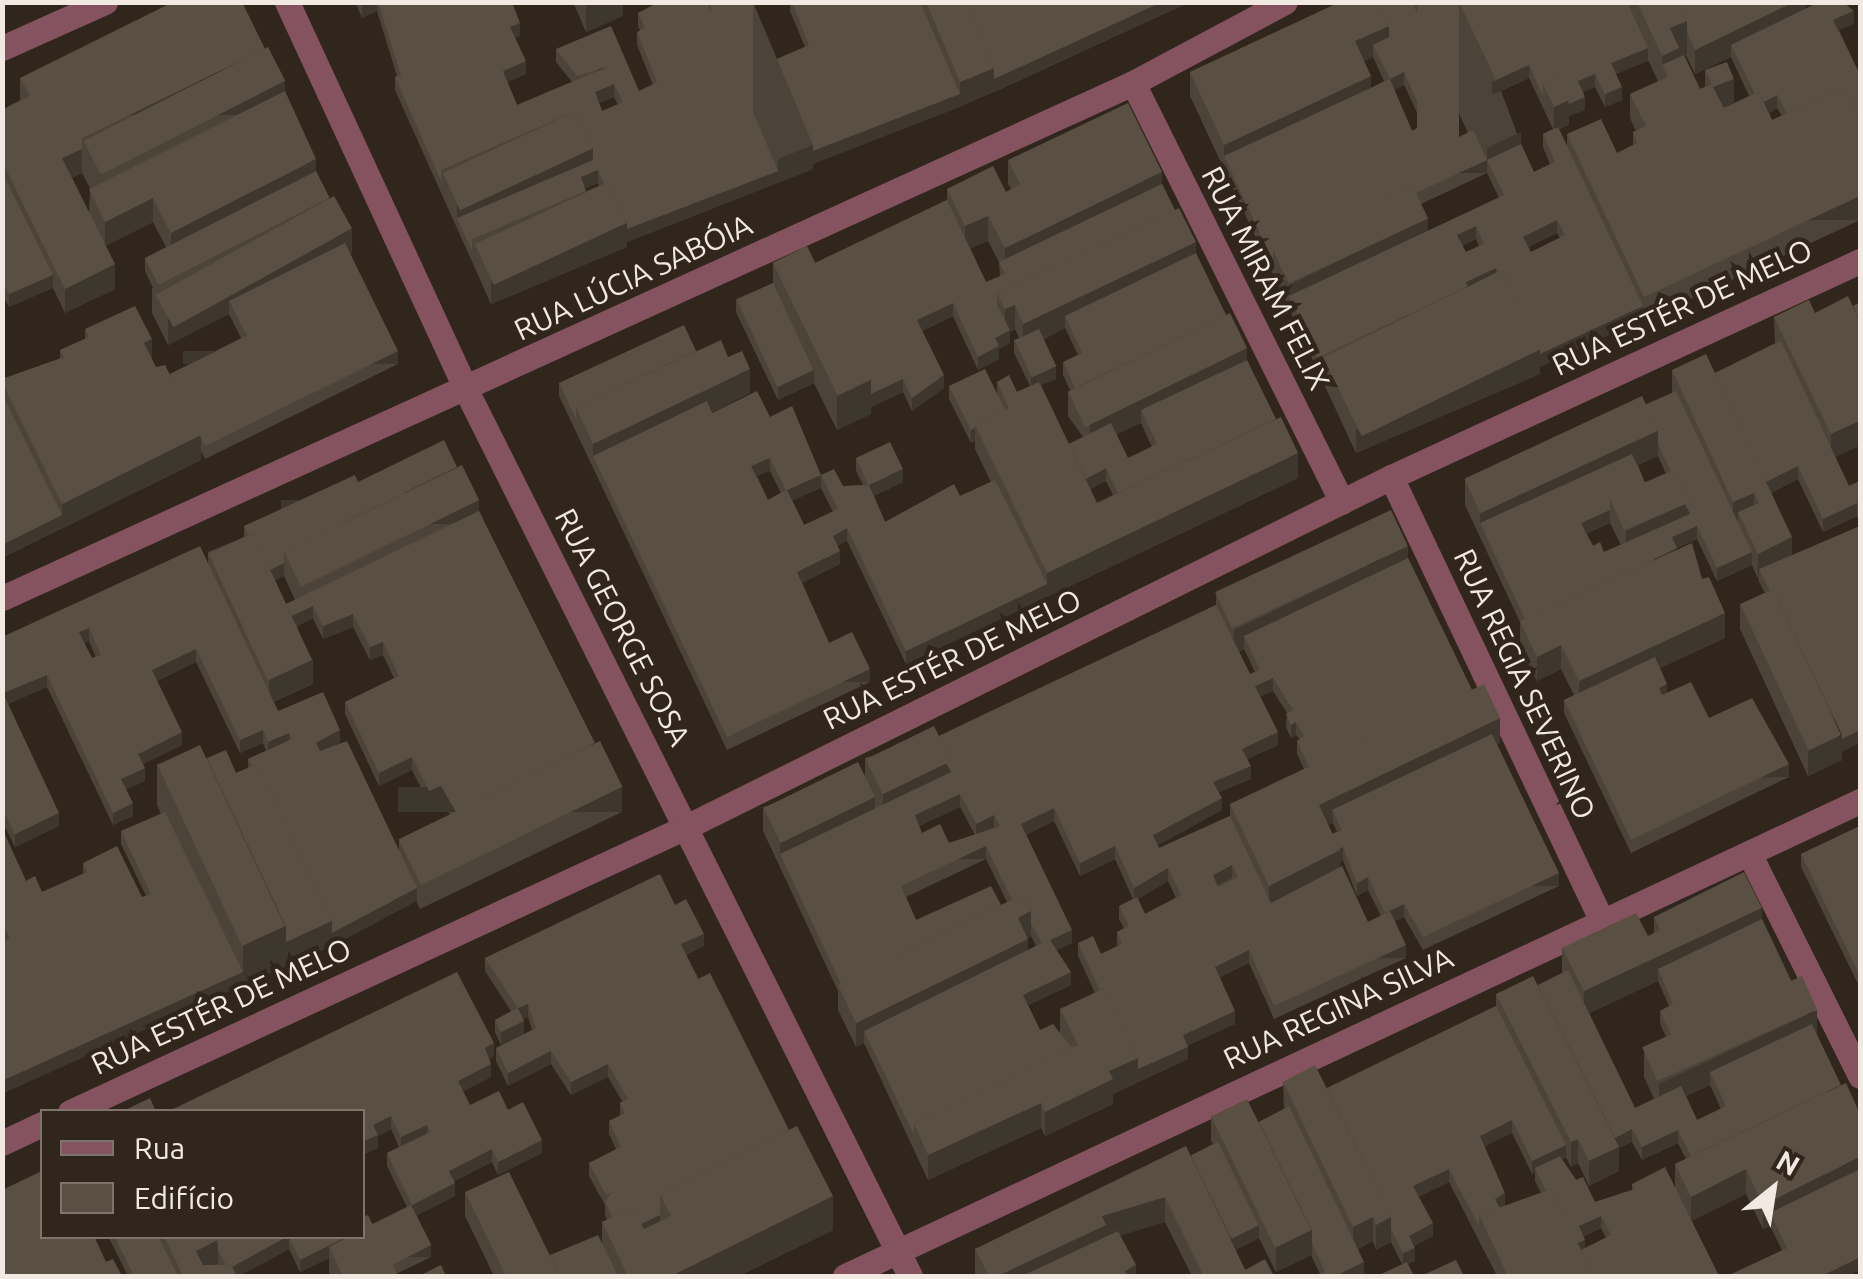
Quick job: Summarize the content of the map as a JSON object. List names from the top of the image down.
{
  "streets": {
    "street": [
      "RUA LÚCIA SABÓIA",
      "RUA MIRAM FELIX",
      "RUA ESTÉR DE MELO",
      "RUA GEORGE SOSA",
      "RUA REGIA SEVERINO",
      "RUA REGINA SILVA"
    ]
  },
  "crossings": [
    ["RUA LÚCIA SABÓIA", "RUA MIRAM FELIX"],
    ["RUA LÚCIA SABÓIA", "RUA GEORGE SOSA"],
    ["RUA MIRAM FELIX", "RUA ESTÉR DE MELO"],
    ["RUA ESTÉR DE MELO", "RUA GEORGE SOSA"],
    ["RUA ESTÉR DE MELO", "RUA REGIA SEVERINO"],
    ["RUA GEORGE SOSA", "RUA REGINA SILVA"],
    ["RUA REGIA SEVERINO", "RUA REGINA SILVA"]
  ],
  "legend": ["Rua", "Edifício"],
  "north": "top right"
}
